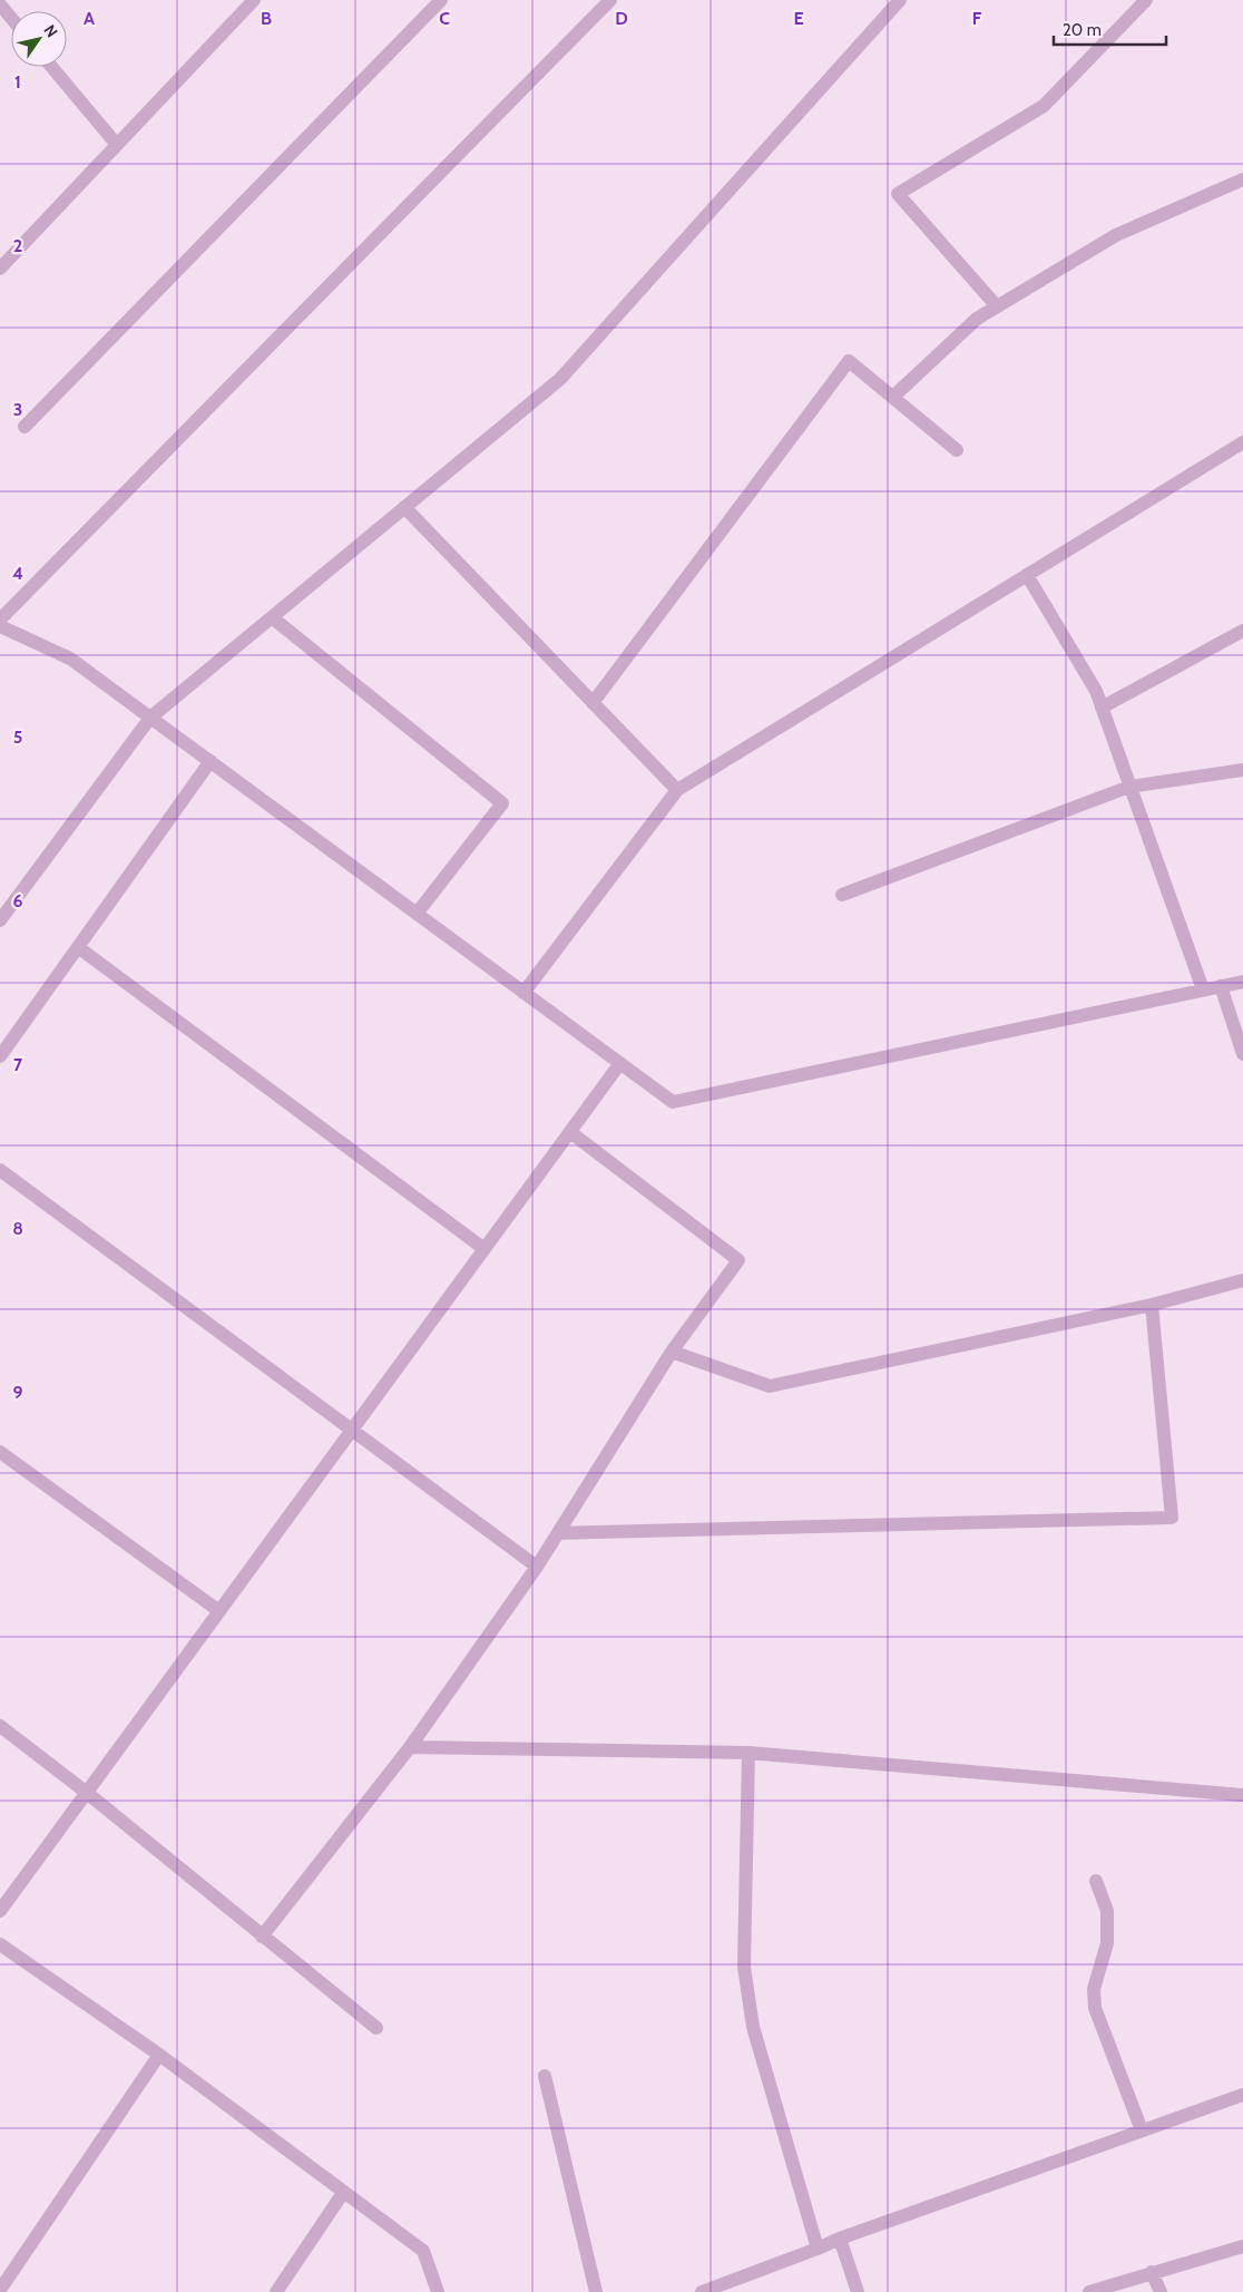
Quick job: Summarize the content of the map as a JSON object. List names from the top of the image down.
{
  "scale_bar": "20 m",
  "north": "top right",
  "grid": {
    "columns": [
      "A",
      "B",
      "C",
      "D",
      "E",
      "F"
    ],
    "rows": [
      "1",
      "2",
      "3",
      "4",
      "5",
      "6",
      "7",
      "8",
      "9"
    ]
  }
}
